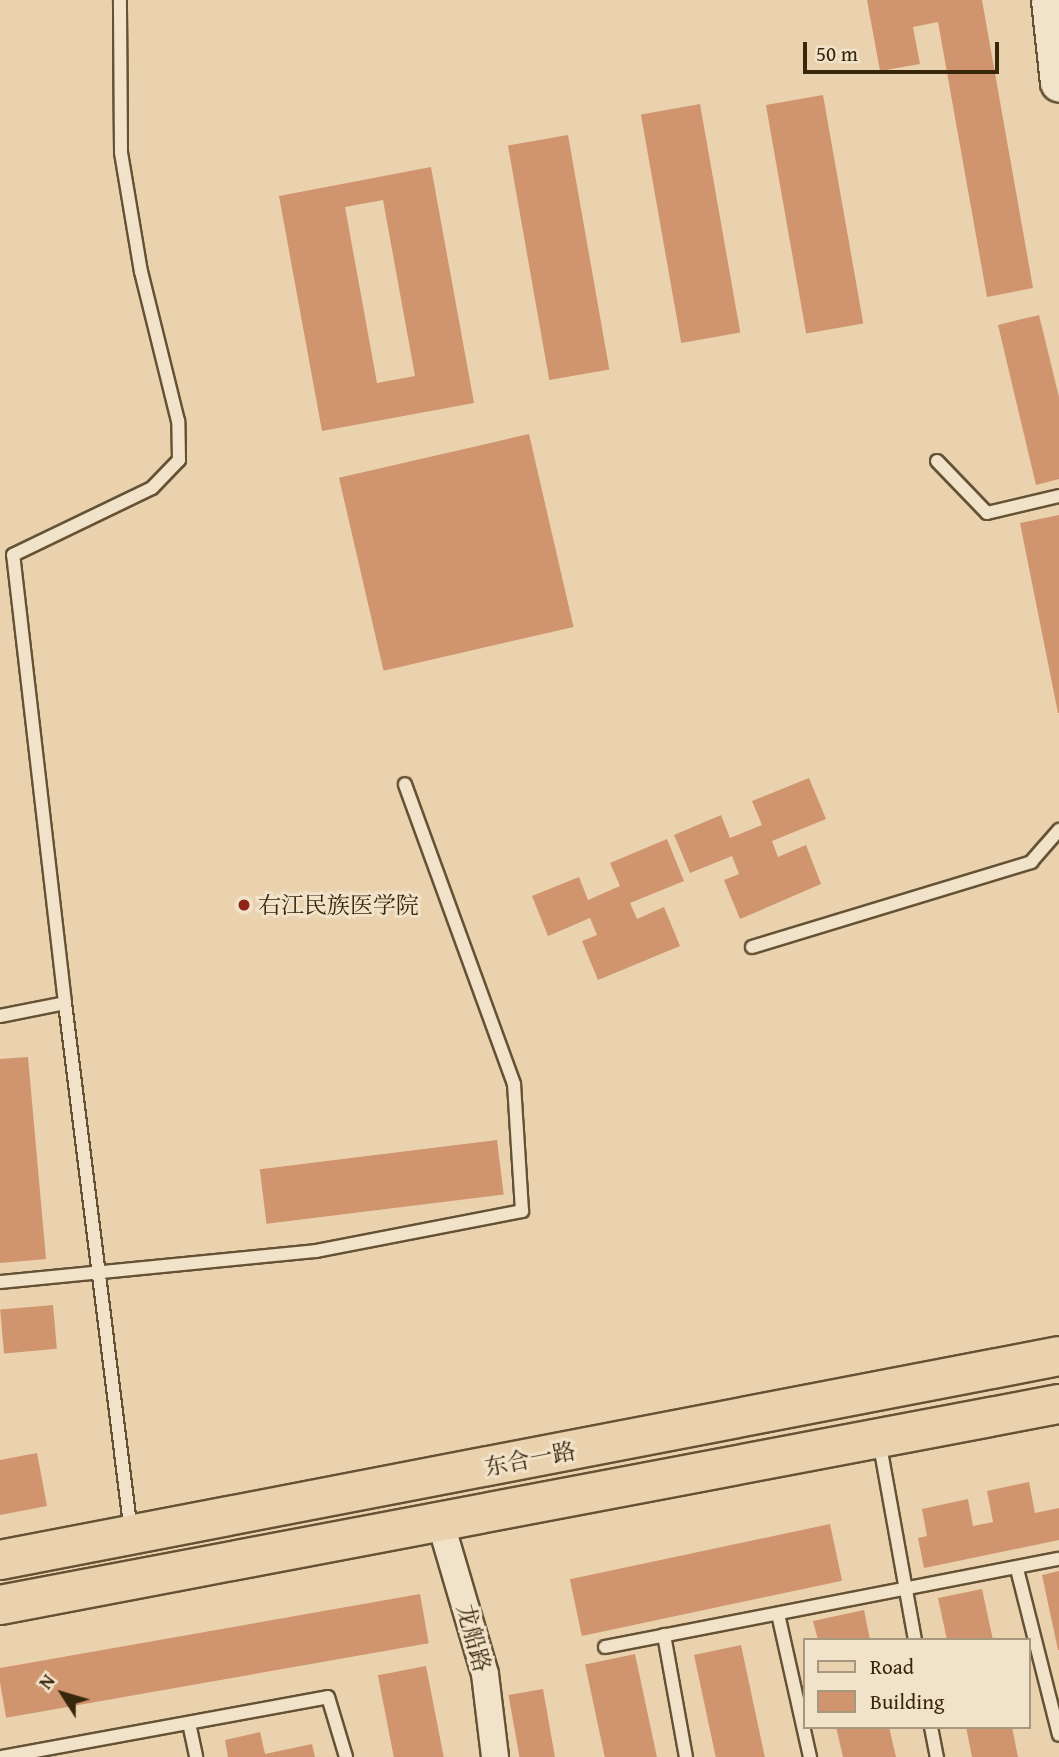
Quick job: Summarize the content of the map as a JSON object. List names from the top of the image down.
{
  "streets": {
    "main road": ["东合一路"],
    "street": ["龙船路"]
  },
  "crossings": [
    ["东合一路", "龙船路"]
  ],
  "places": ["右江民族医学院"],
  "legend": ["Road", "Building"],
  "scale_bar": "50 m",
  "north": "top left"
}
